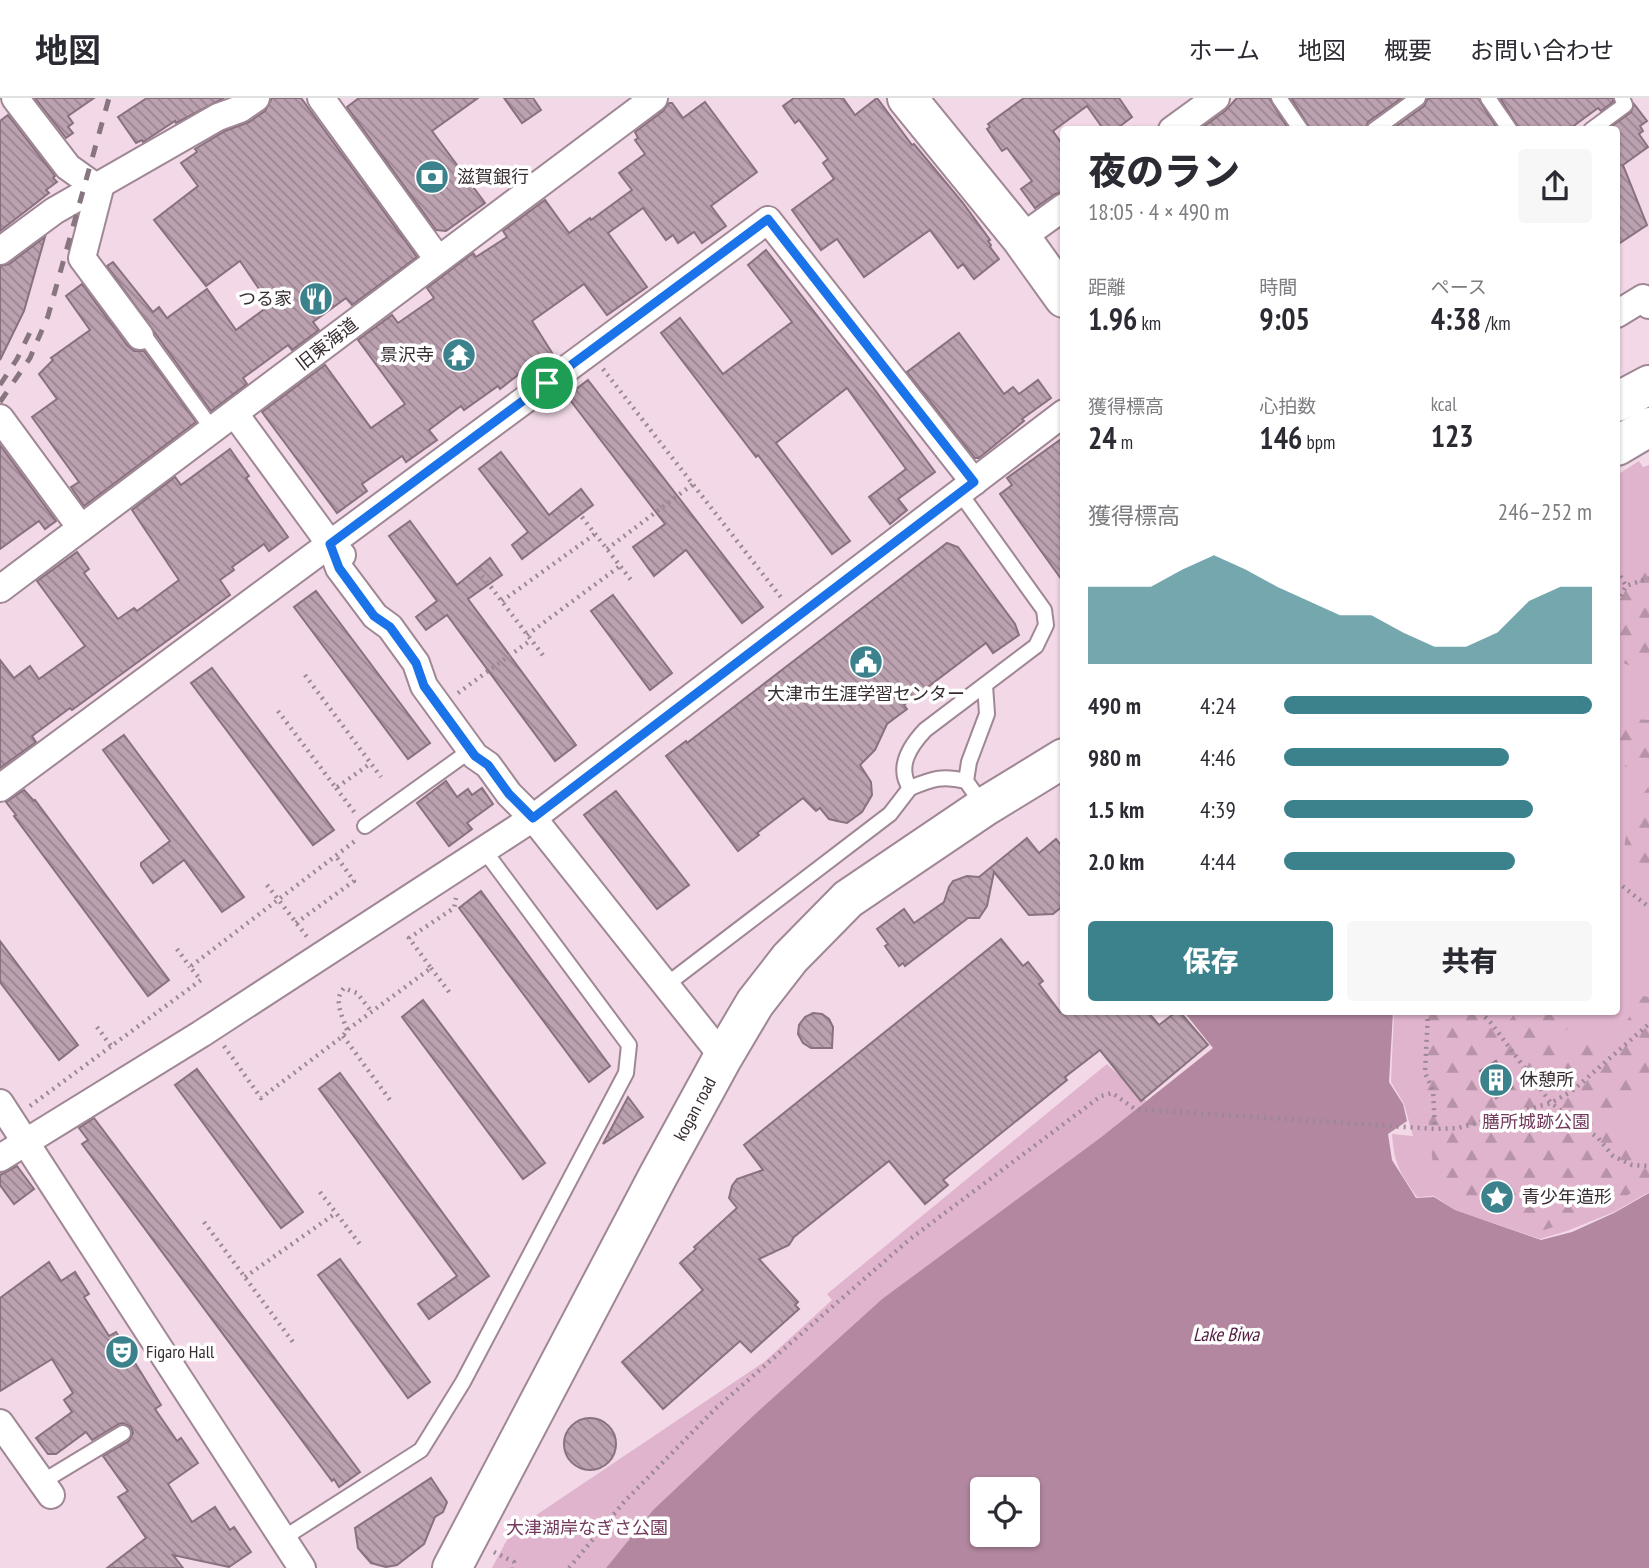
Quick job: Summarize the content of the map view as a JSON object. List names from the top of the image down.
{
  "streets": {
    "main road": ["kogan road"],
    "street": ["旧東海道"]
  },
  "water": ["Lake Biwa"],
  "parks": ["膳所城跡公園", "大津湖岸なぎさ公園"],
  "places": {
    "bank": ["滋賀銀行"],
    "restaurant": ["つる家"],
    "temple": ["景沢寺"],
    "public building": ["大津市生涯学習センター"],
    "building": ["休憩所"],
    "place": ["青少年造形"],
    "theatre": ["Figaro Hall"]
  },
  "page": {
    "header": "地図",
    "nav": [
      "ホーム",
      "地図",
      "概要",
      "お問い合わせ"
    ],
    "heading": ["夜のラン", "18:05 · 4 × 490 m"],
    "stats": [
      ["距離", "1.96 km"],
      ["時間", "9:05"],
      ["ペース", "4:38 /km"],
      ["獲得標高", "24 m"],
      ["心拍数", "146 bpm"],
      ["kcal", "123"]
    ],
    "chart": ["獲得標高", "246–252 m"],
    "list": [
      {
        "name": "490 m",
        "note": "4:24"
      },
      {
        "name": "980 m",
        "note": "4:46"
      },
      {
        "name": "1.5 km",
        "note": "4:39"
      },
      {
        "name": "2.0 km",
        "note": "4:44"
      }
    ],
    "buttons": ["保存", "共有"]
  }
}
